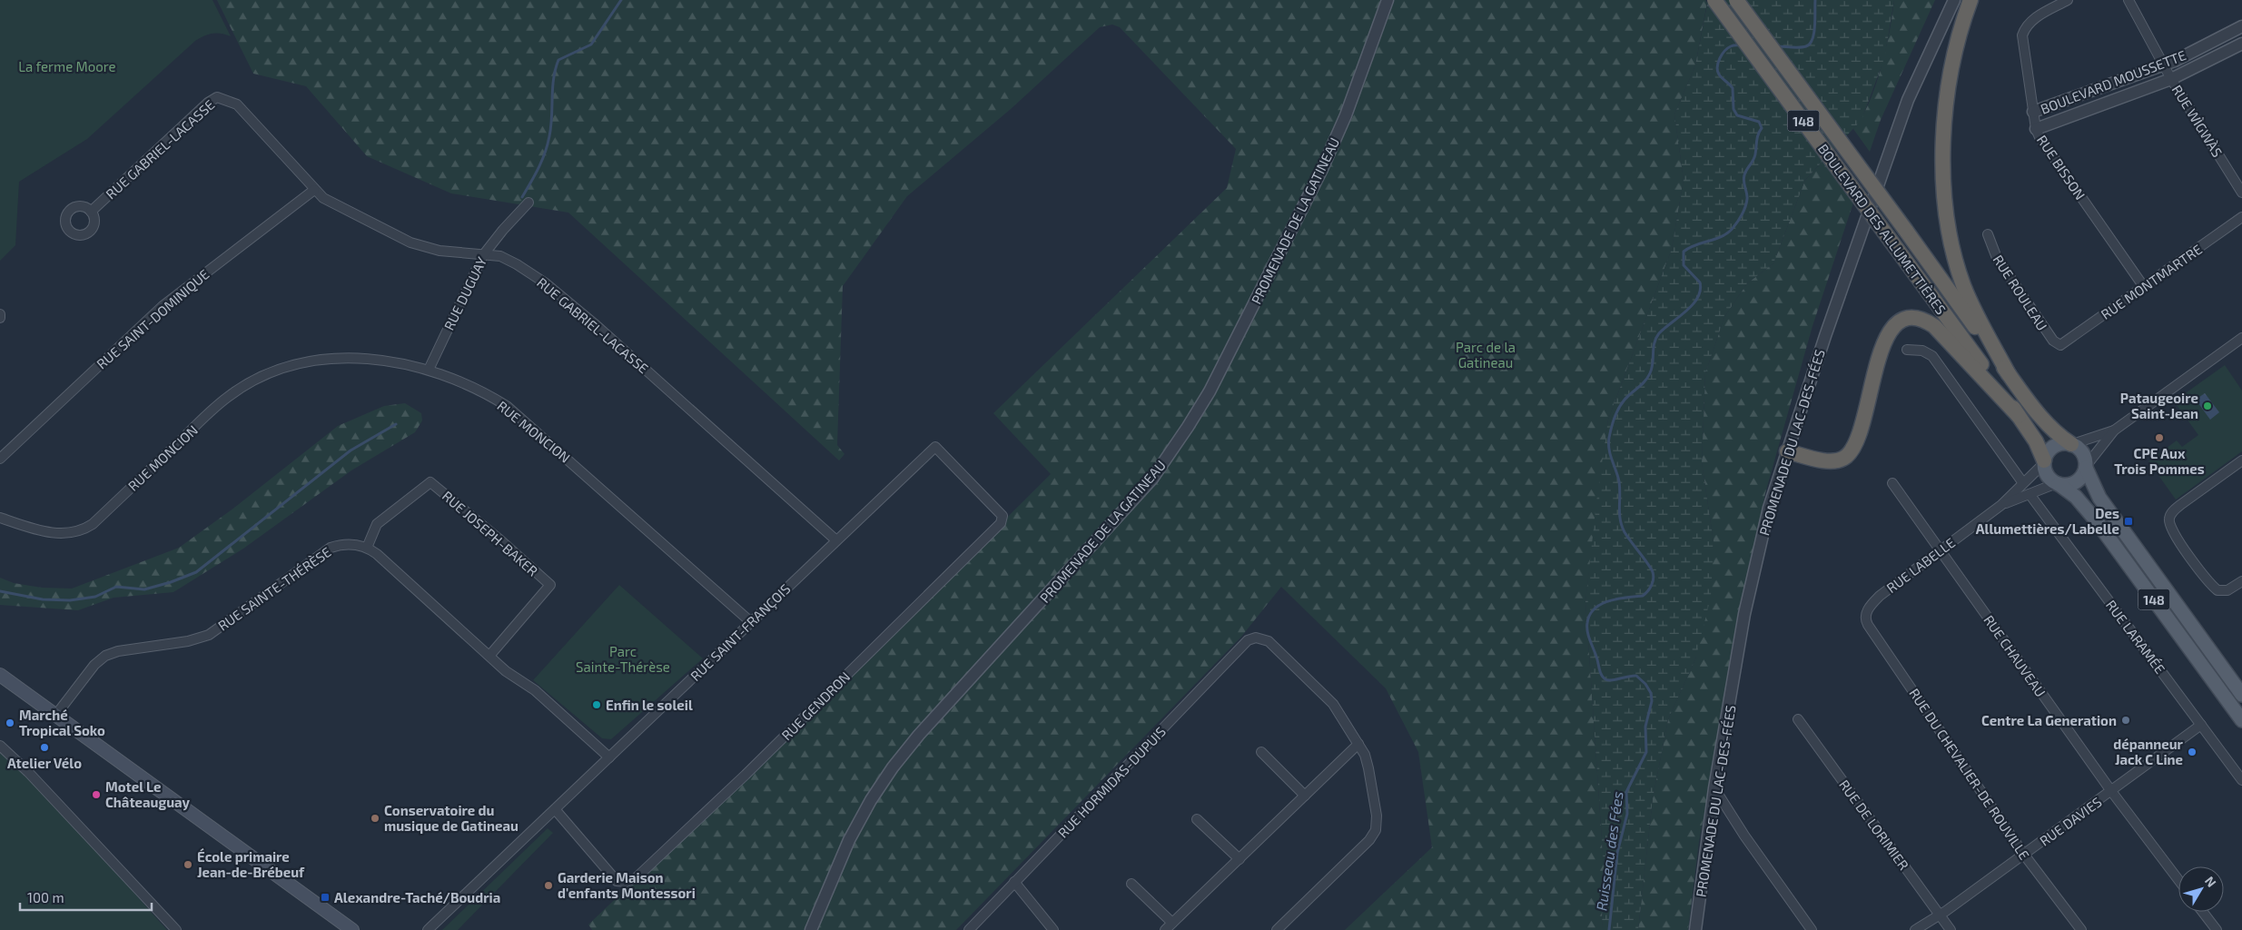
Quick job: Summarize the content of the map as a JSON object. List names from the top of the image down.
{
  "streets": {
    "highway": ["148", "BOULEVARD DES ALLUMETTIÈRES"],
    "street": [
      "BOULEVARD MOUSSETTE",
      "RUE WÌGWÀS",
      "RUE GABRIEL-LACASSE",
      "RUE BISSON",
      "PROMENADE DE LA GATINEAU",
      "RUE MONTMARTRE",
      "RUE ROULEAU",
      "RUE DUGUAY",
      "RUE SAINT-DOMINIQUE",
      "RUE MONCION",
      "PROMENADE DU LAC-DES-FÉES",
      "RUE JOSEPH-BAKER",
      "RUE LABELLE",
      "RUE SAINTE-THÉRÈSE",
      "RUE SAINT-FRANÇOIS",
      "RUE LARAMÉE",
      "RUE CHAUVEAU",
      "RUE GENDRON",
      "RUE DU CHEVALIER-DE ROUVILLE",
      "RUE HORMIDAS-DUPUIS",
      "RUE DAVIES",
      "RUE DE LORIMIER"
    ]
  },
  "crossings": [
    ["BOULEVARD MOUSSETTE", "RUE WÌGWÀS"],
    ["BOULEVARD MOUSSETTE", "RUE BISSON"],
    ["148", "BOULEVARD DES ALLUMETTIÈRES"],
    ["148", "RUE LABELLE"],
    ["RUE GABRIEL-LACASSE", "RUE DUGUAY"],
    ["RUE GABRIEL-LACASSE", "RUE SAINT-DOMINIQUE"],
    ["RUE GABRIEL-LACASSE", "RUE SAINT-FRANÇOIS"],
    ["RUE BISSON", "RUE MONTMARTRE"],
    ["BOULEVARD DES ALLUMETTIÈRES", "RUE LABELLE"],
    ["RUE MONTMARTRE", "RUE ROULEAU"],
    ["RUE DUGUAY", "RUE MONCION"],
    ["RUE MONCION", "RUE SAINT-FRANÇOIS"],
    ["RUE JOSEPH-BAKER", "RUE SAINTE-THÉRÈSE"],
    ["RUE LABELLE", "RUE LARAMÉE"],
    ["RUE LABELLE", "RUE CHAUVEAU"],
    ["RUE LABELLE", "RUE DU CHEVALIER-DE ROUVILLE"],
    ["RUE SAINT-FRANÇOIS", "RUE GENDRON"],
    ["RUE LARAMÉE", "RUE DAVIES"],
    ["RUE CHAUVEAU", "RUE DAVIES"],
    ["RUE DU CHEVALIER-DE ROUVILLE", "RUE DAVIES"],
    ["RUE DAVIES", "RUE DE LORIMIER"]
  ],
  "water": ["Ruisseau des Fées"],
  "parks": ["La ferme Moore", "Parc de la Gatineau", "Parc Sainte-Thérèse"],
  "places": {
    "other": [
      "Pataugeoire Saint-Jean",
      "CPE Aux Trois Pommes",
      "Enfin le soleil",
      "Centre La Generation",
      "Marché Tropical Soko",
      "Atelier Vélo",
      "dépanneur Jack C Line",
      "Motel Le Châteauguay",
      "Conservatoire du musique de Gatineau",
      "École primaire Jean-de-Brébeuf",
      "Garderie Maison d'enfants Montessori"
    ],
    "transit": ["Des Allumettières/Labelle", "Alexandre-Taché/Boudria"]
  },
  "scale_bar": "100 m",
  "north": "top right"
}
